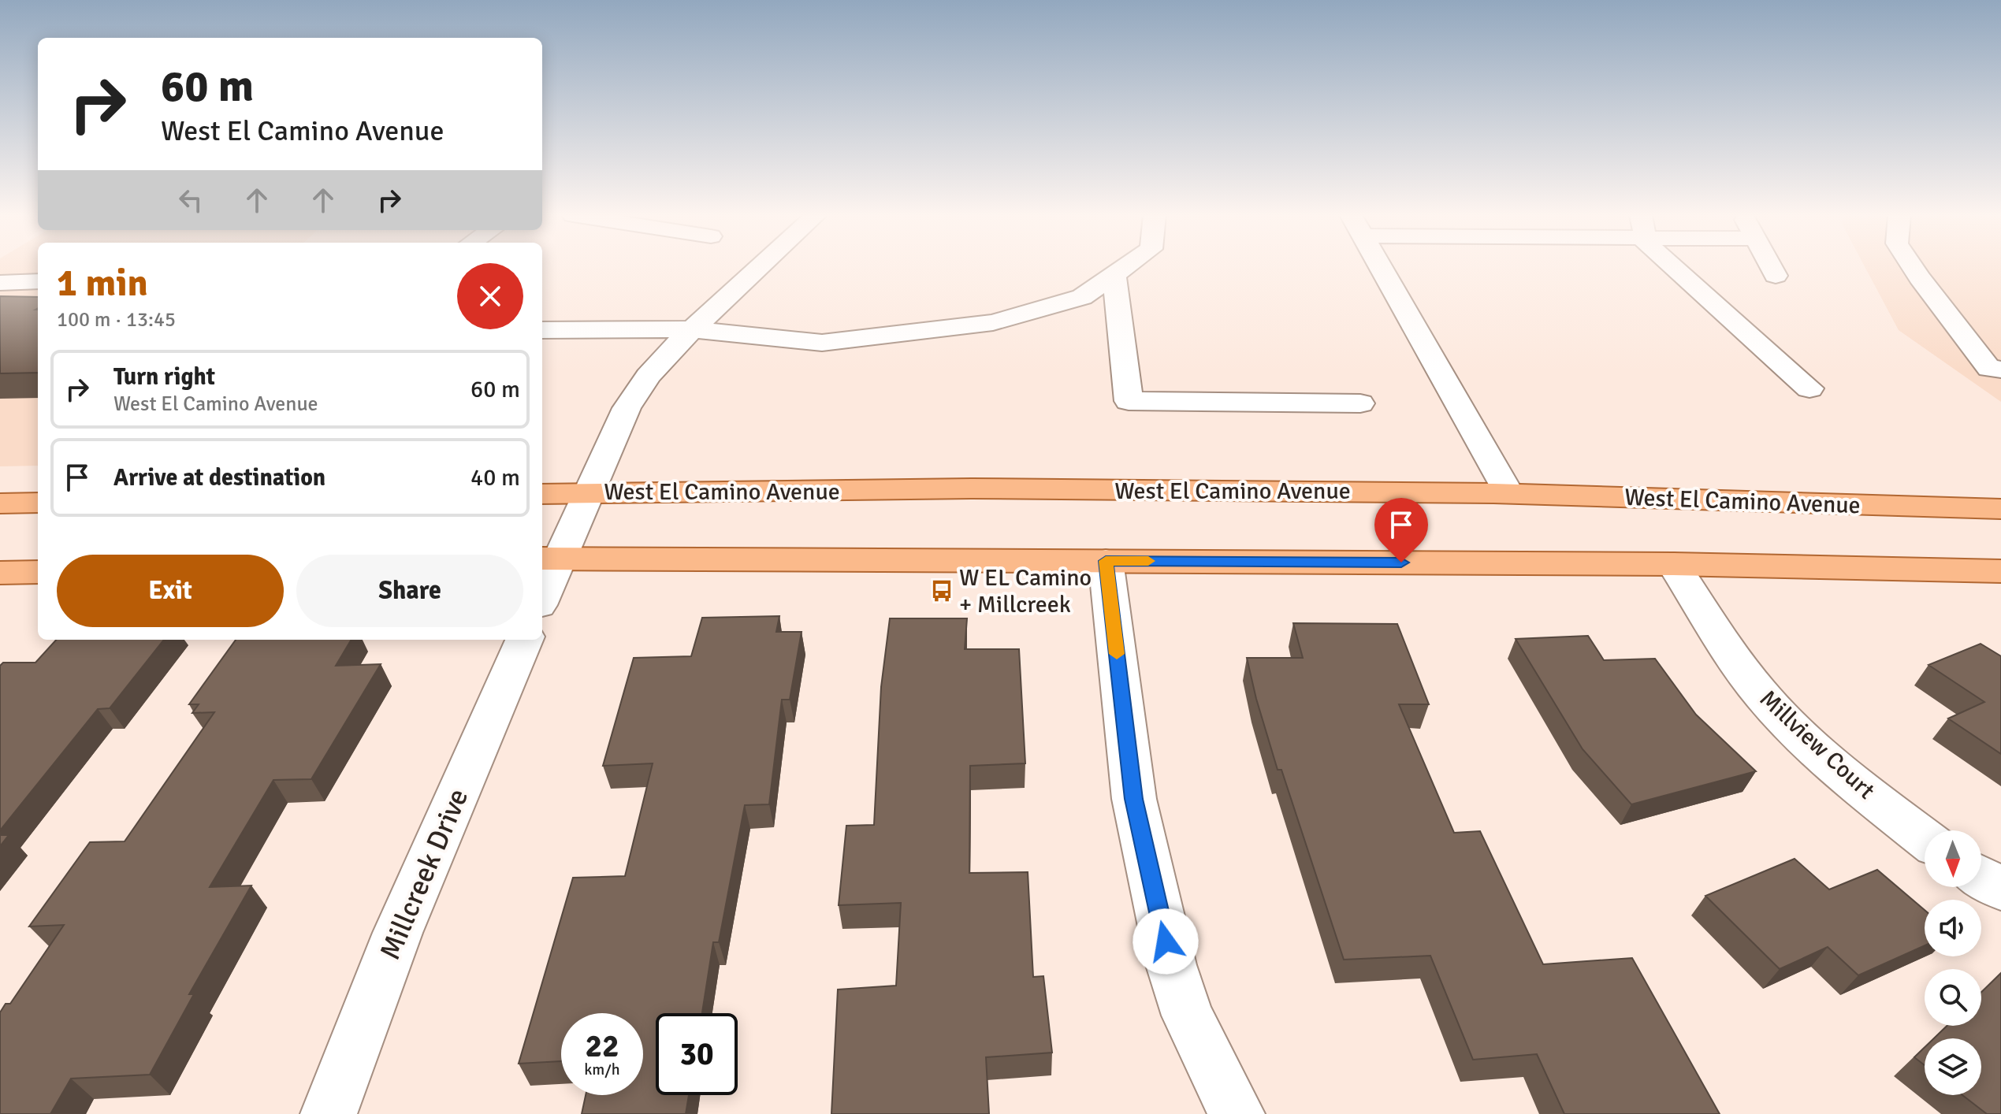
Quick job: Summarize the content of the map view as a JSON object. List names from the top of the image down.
{
  "streets": {
    "main road": ["West El Camino Avenue"],
    "street": ["Millview Court", "Millcreek Drive"]
  },
  "places": {
    "bus stop": ["W EL Camino + Millcreek"]
  },
  "north": "bottom",
  "page": {
    "turn": ["60 m", "West El Camino Avenue"],
    "heading": ["1 min", "100 m · 13:45"],
    "list": [
      {
        "name": "Turn right",
        "note": "West El Camino Avenue",
        "value": "60 m"
      },
      {
        "name": "Arrive at destination",
        "value": "40 m"
      }
    ],
    "buttons": ["Exit", "Share"],
    "speed": "22 km/h",
    "limit": "30"
  }
}
